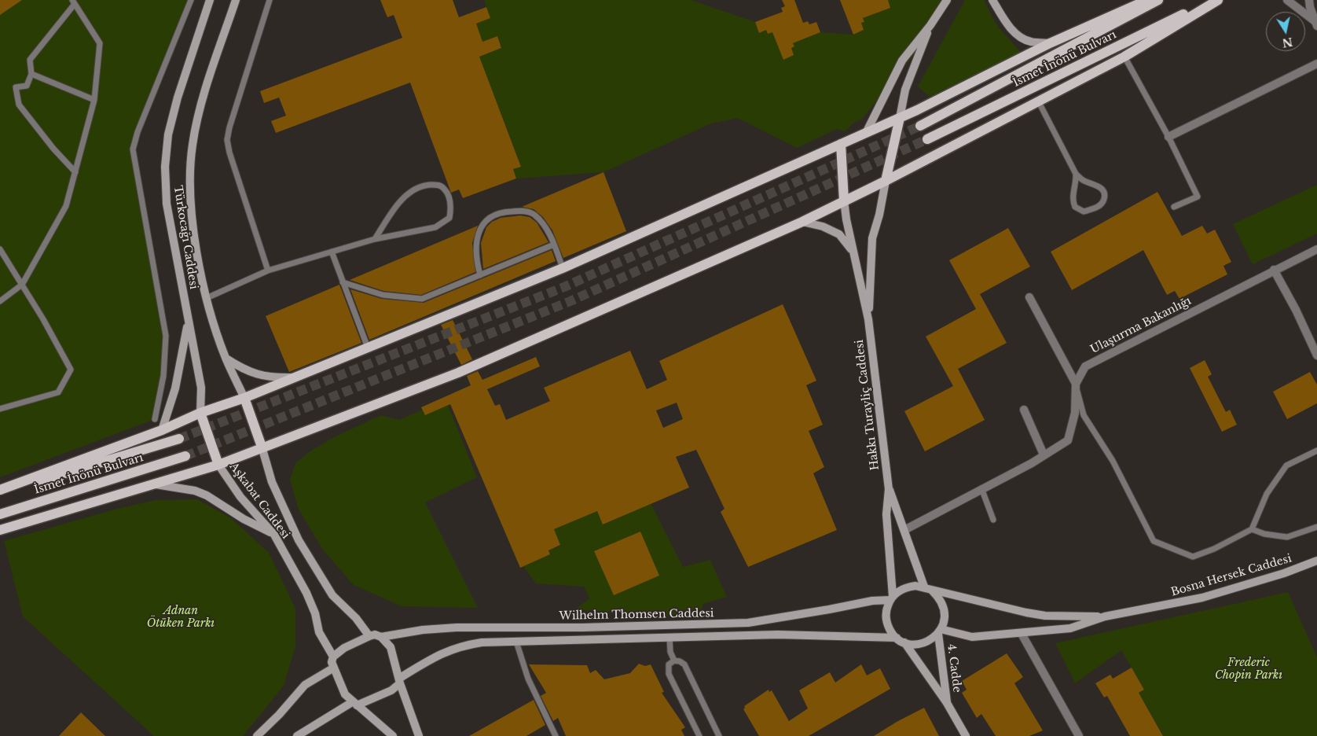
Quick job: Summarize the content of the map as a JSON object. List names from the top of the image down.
{
  "streets": {
    "main road": [
      "İsmet İnönü Bulvarı",
      "Türkocağı Caddesi",
      "Hakkı Turayliç Caddesi",
      "Aşkabat Caddesi",
      "Bosna Hersek Caddesi",
      "Wilhelm Thomsen Caddesi",
      "4. Cadde"
    ],
    "street": ["Ulaştırma Bakanlığı"]
  },
  "crossings": [
    ["Ulaştırma Bakanlığı", "Hakkı Turayliç Caddesi"],
    ["Hakkı Turayliç Caddesi", "Wilhelm Thomsen Caddesi"],
    ["Hakkı Turayliç Caddesi", "4. Cadde"],
    ["Aşkabat Caddesi", "Wilhelm Thomsen Caddesi"],
    ["Wilhelm Thomsen Caddesi", "4. Cadde"]
  ],
  "parks": ["Adnan Ötüken Parkı", "Frederic Chopin Parkı"],
  "north": "bottom"
}
